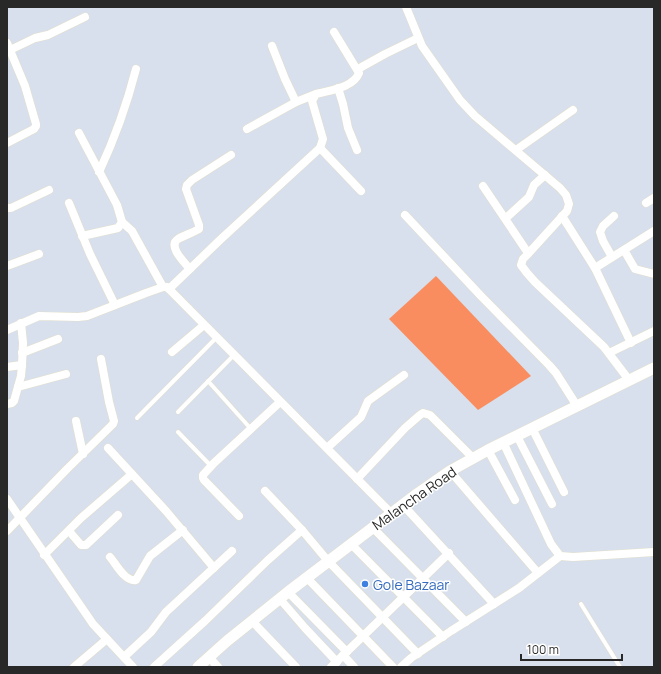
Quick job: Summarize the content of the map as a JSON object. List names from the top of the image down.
{
  "streets": {
    "main road": ["Malancha Road"]
  },
  "places": ["Gole Bazaar"],
  "scale_bar": "100 m"
}
